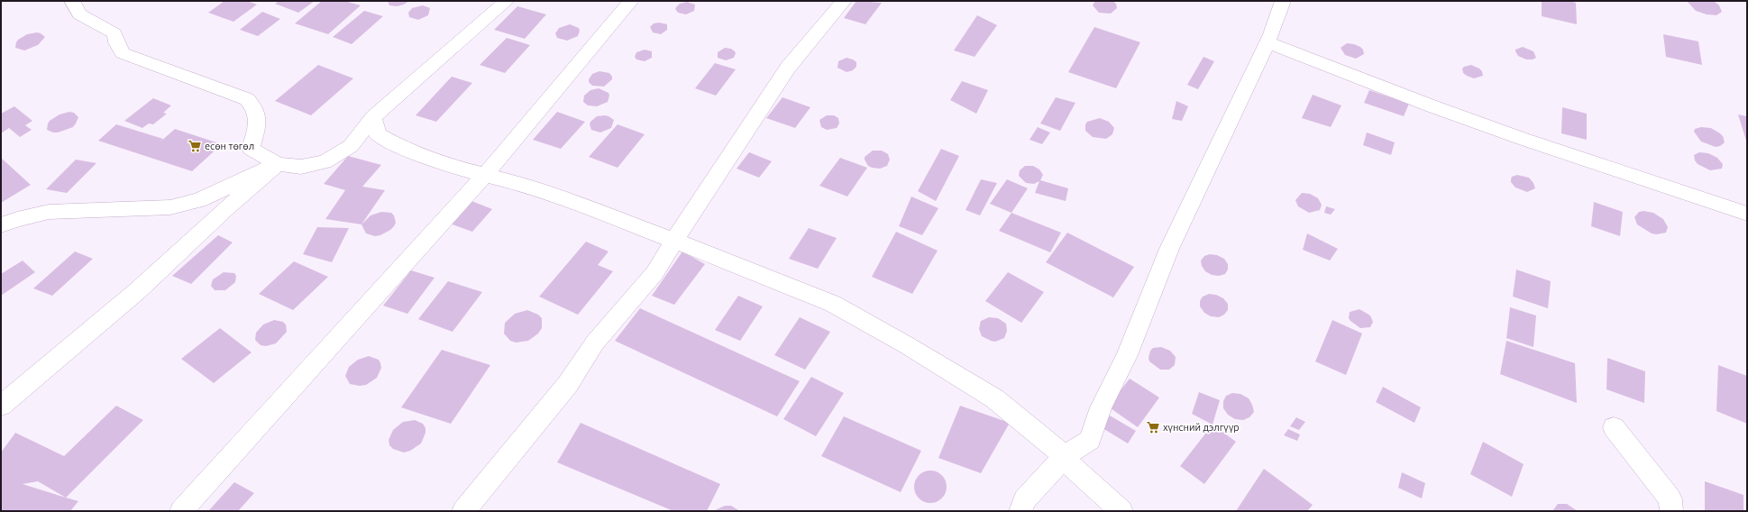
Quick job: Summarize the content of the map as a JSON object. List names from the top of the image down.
{
  "places": {
    "supermarket": ["есөн төгөл", "хүнсний дэлгүүр"]
  }
}
